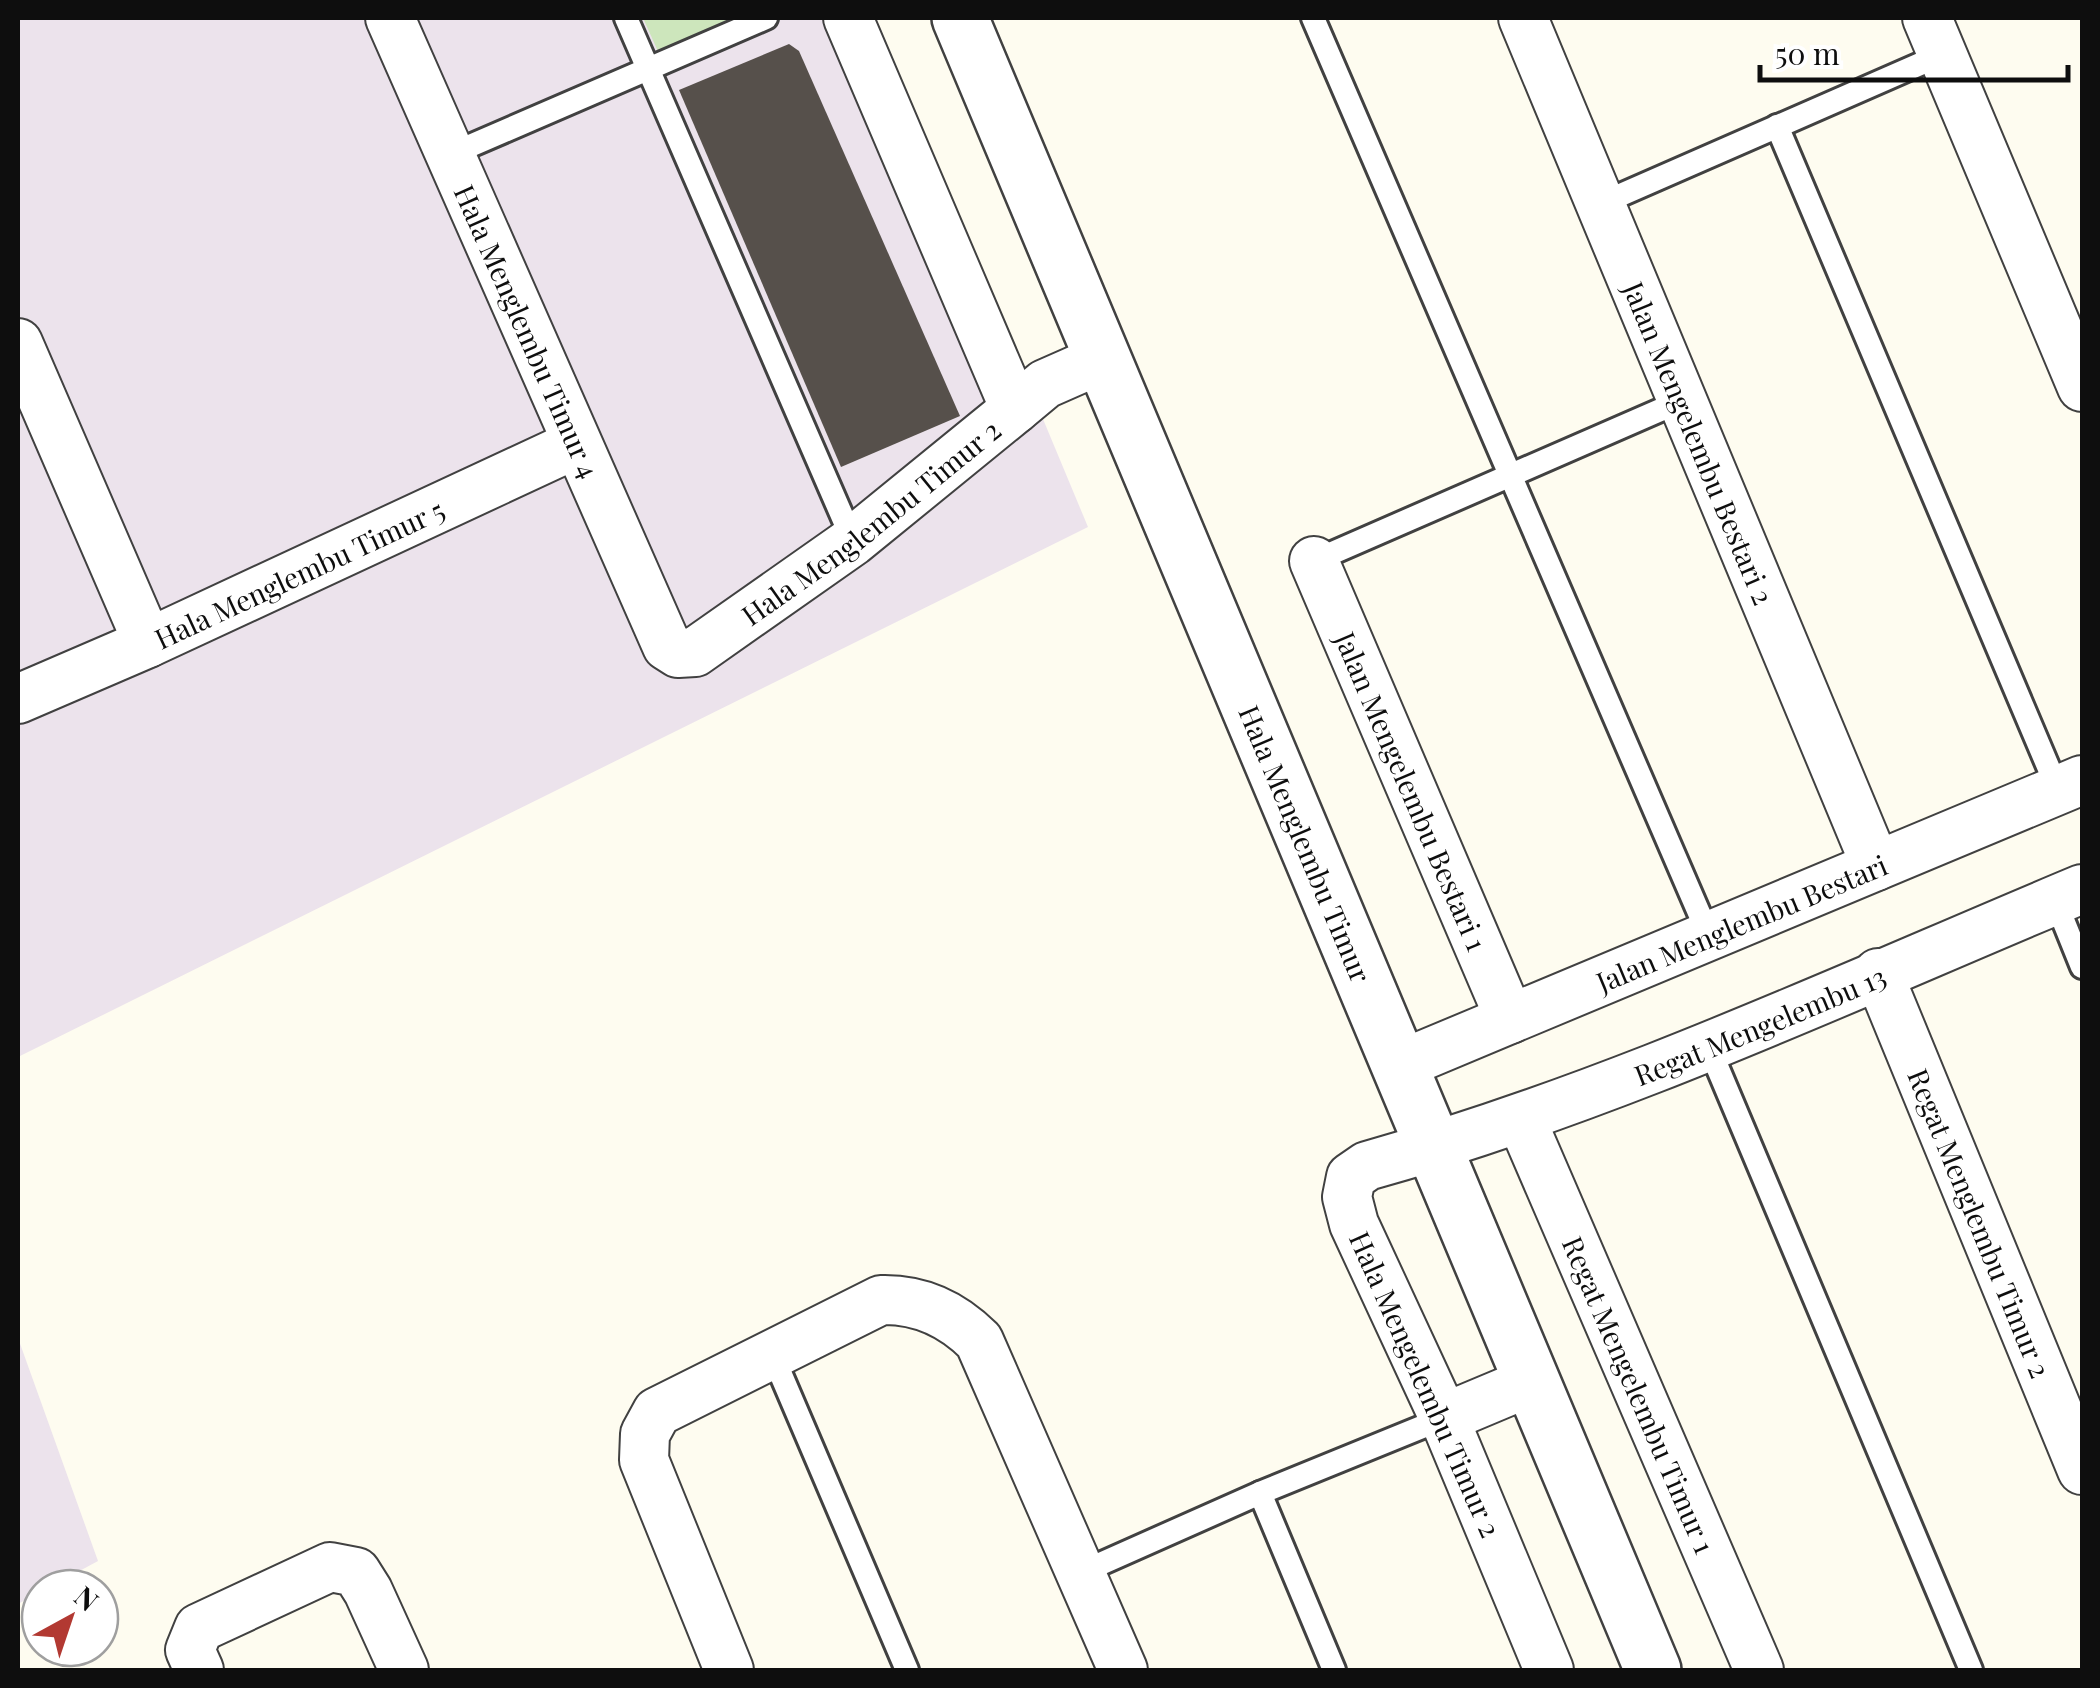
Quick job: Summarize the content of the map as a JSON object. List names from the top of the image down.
{
  "streets": {
    "street": [
      "Hala Menglembu Timur 4",
      "Jalan Mengelembu Bestari 2",
      "Hala Menglembu Timur 2",
      "Hala Menglembu Timur 5",
      "Jalan Mengelembu Bestari 1",
      "Hala Menglembu Timur",
      "Jalan Menglembu Bestari",
      "Regat Mengelembu 13",
      "Regat Menglembu Timur 2",
      "Hala Mengelembu Timur 2",
      "Regat Mengelembu Timur 1"
    ]
  },
  "crossings": [
    ["Hala Menglembu Timur 4", "Hala Menglembu Timur 2"],
    ["Hala Menglembu Timur 4", "Hala Menglembu Timur 5"],
    ["Jalan Mengelembu Bestari 2", "Jalan Menglembu Bestari"],
    ["Jalan Mengelembu Bestari 1", "Jalan Menglembu Bestari"],
    ["Hala Menglembu Timur", "Jalan Menglembu Bestari"],
    ["Hala Menglembu Timur", "Regat Mengelembu 13"],
    ["Hala Menglembu Timur", "Hala Mengelembu Timur 2"],
    ["Regat Mengelembu 13", "Regat Menglembu Timur 2"],
    ["Regat Mengelembu 13", "Hala Mengelembu Timur 2"],
    ["Regat Mengelembu 13", "Regat Mengelembu Timur 1"]
  ],
  "scale_bar": "50 m",
  "north": "top right"
}
